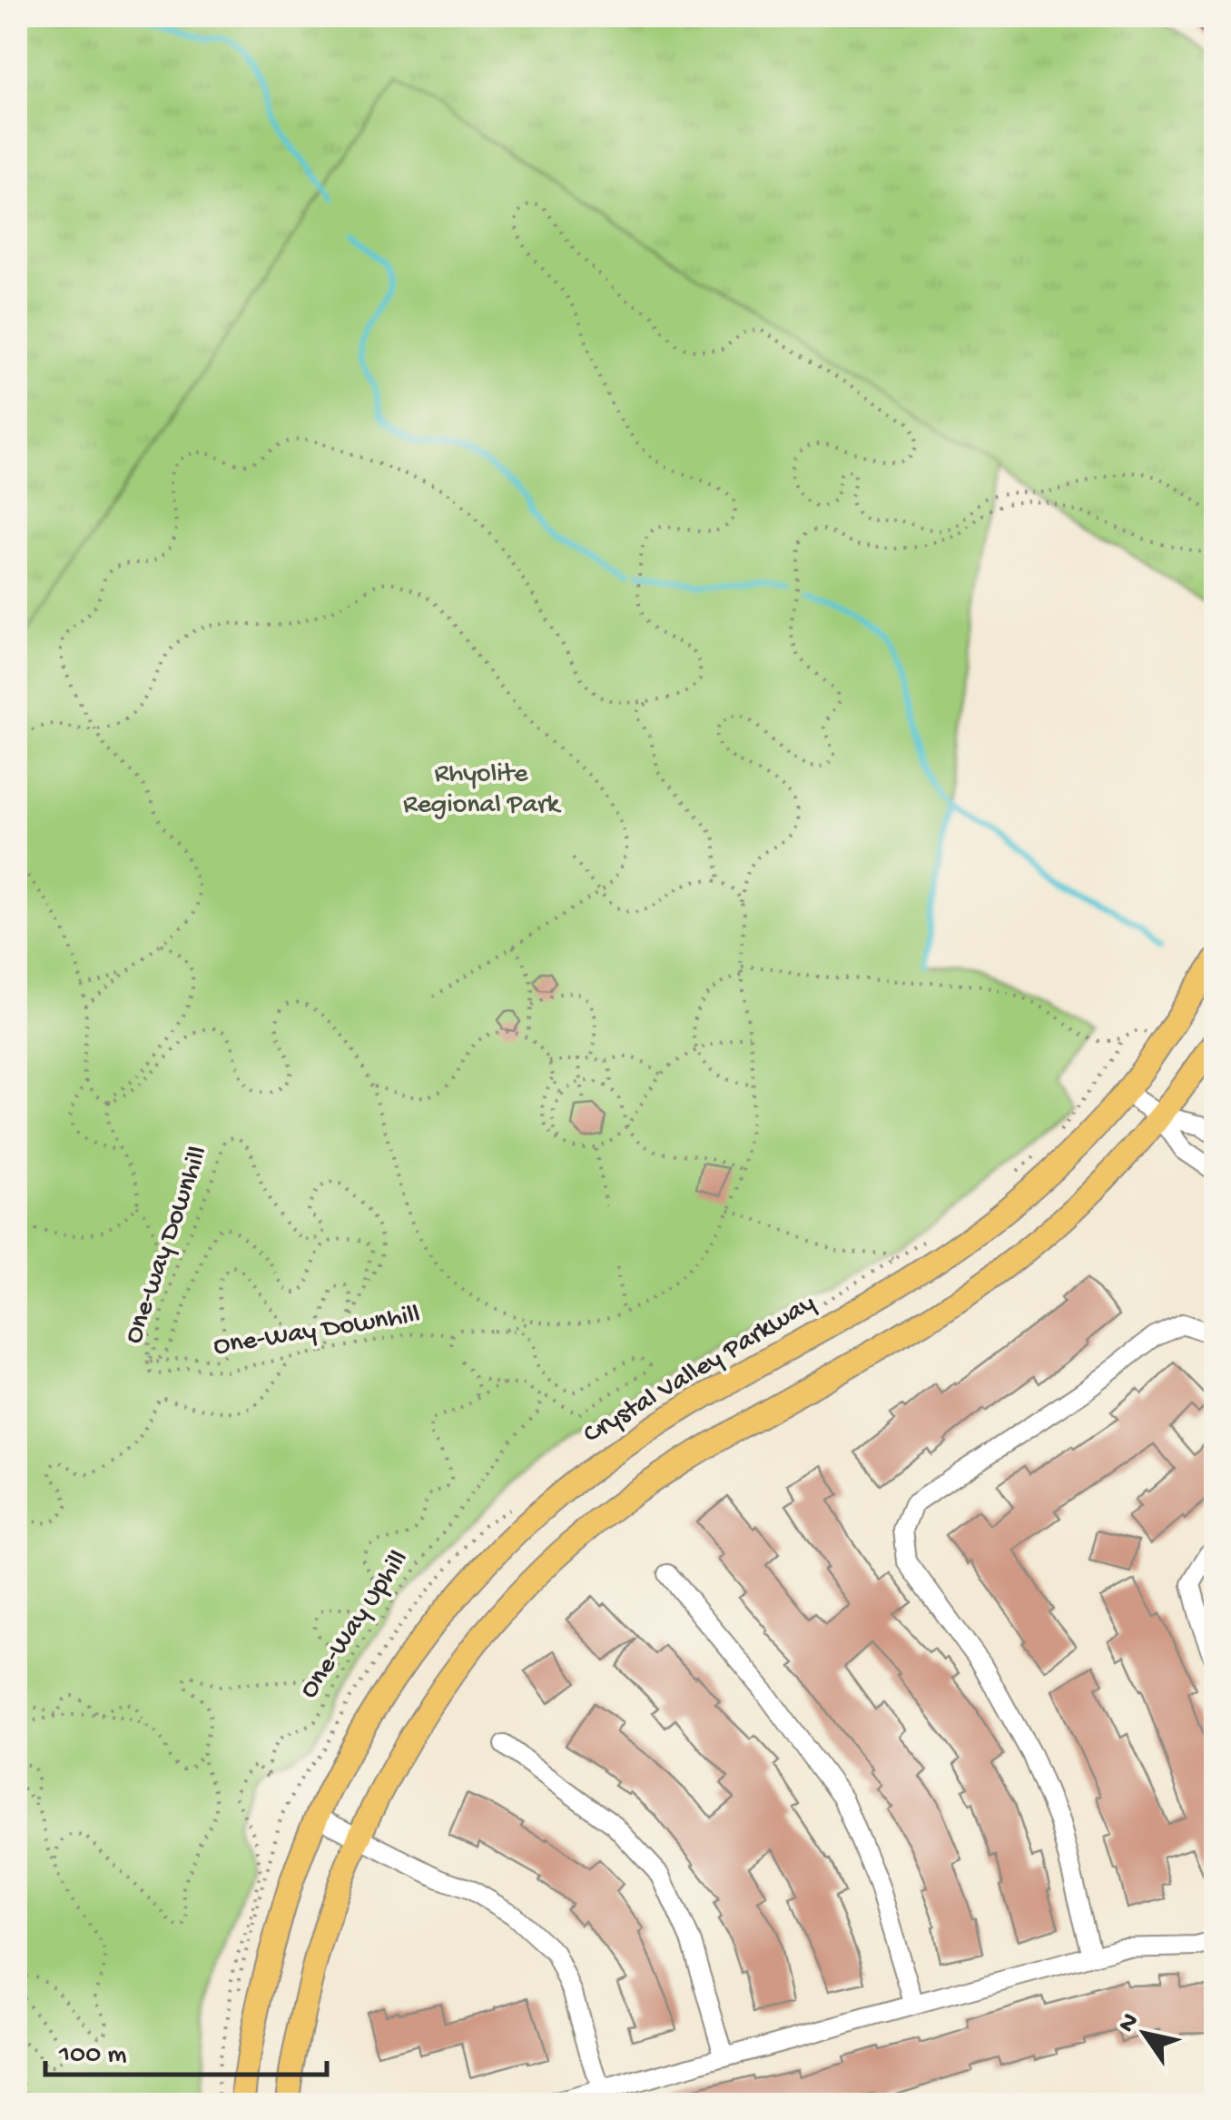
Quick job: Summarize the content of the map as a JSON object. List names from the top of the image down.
{
  "streets": {
    "main road": ["Crystal Valley Parkway"],
    "path": ["One-way Downhill", "One-Way Downhill", "One-Way Uphill"]
  },
  "crossings": [
    ["One-way Downhill", "One-Way Downhill"]
  ],
  "parks": ["Rhyolite Regional Park"],
  "scale_bar": "100 m",
  "north": "top left"
}
